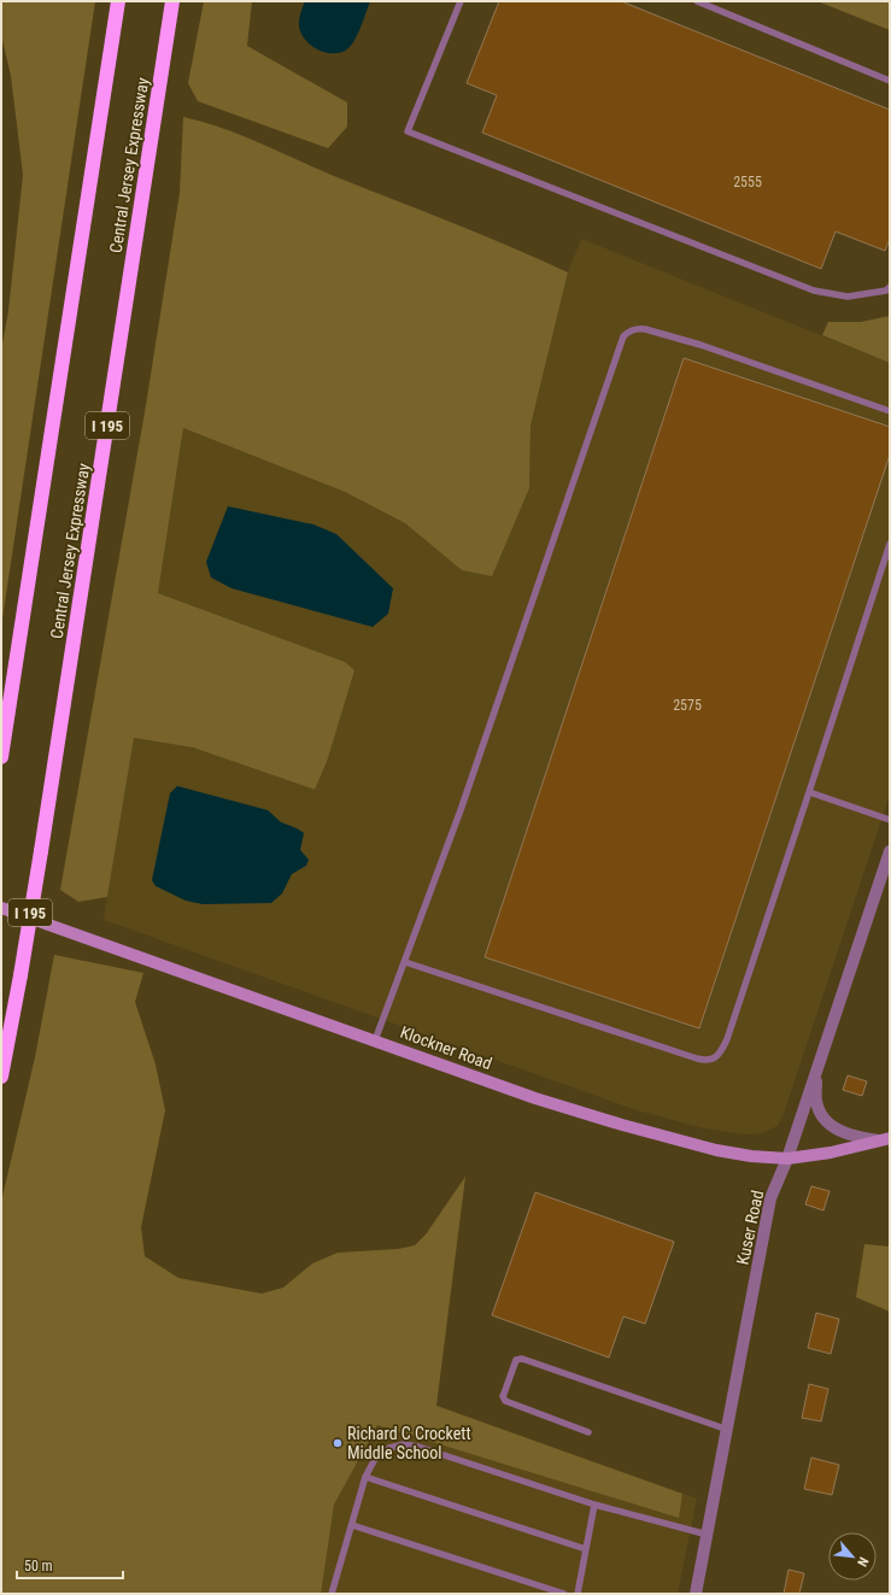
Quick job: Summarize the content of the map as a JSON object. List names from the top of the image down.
{
  "streets": {
    "highway": ["Central Jersey Expressway", "I 195"],
    "main road": ["Klockner Road"],
    "street": ["Kuser Road"]
  },
  "crossings": [
    ["Klockner Road", "Kuser Road"]
  ],
  "places": ["Richard C Crockett Middle School"],
  "house_numbers": ["2555", "2575"],
  "scale_bar": "50 m",
  "north": "bottom right"
}
